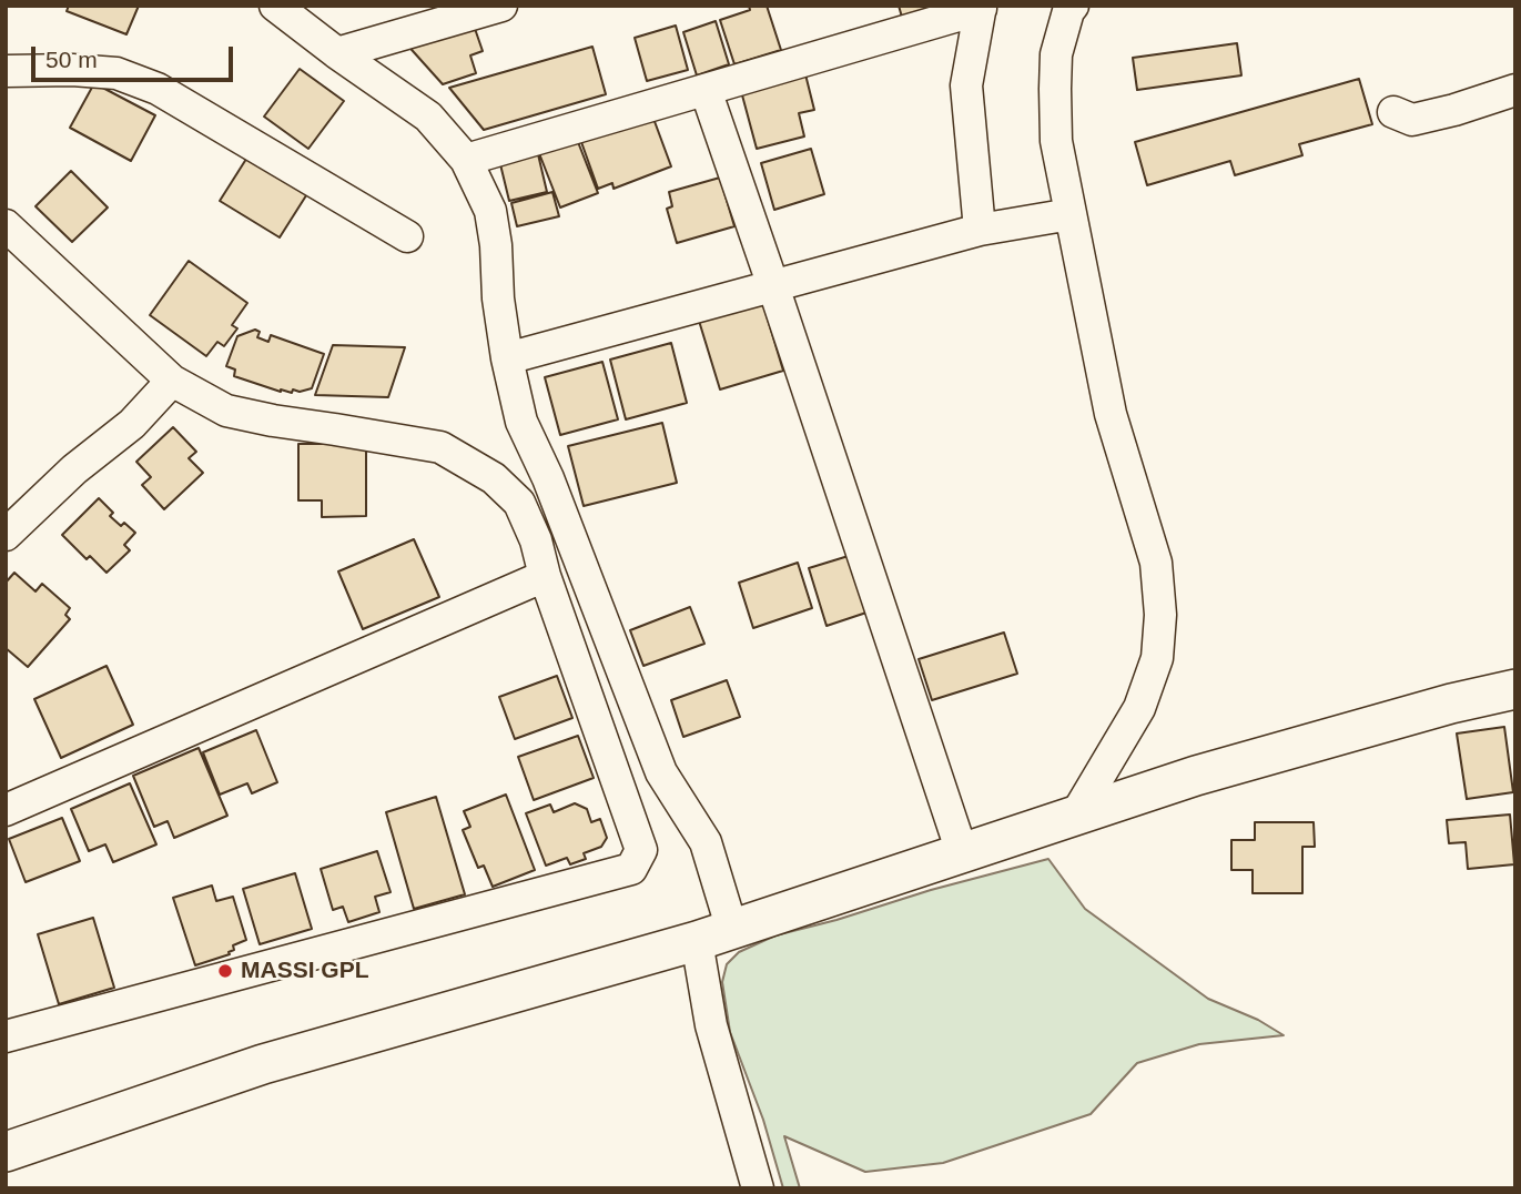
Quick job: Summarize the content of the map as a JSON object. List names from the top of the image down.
{
  "places": ["MASSI GPL"],
  "scale_bar": "50 m"
}
